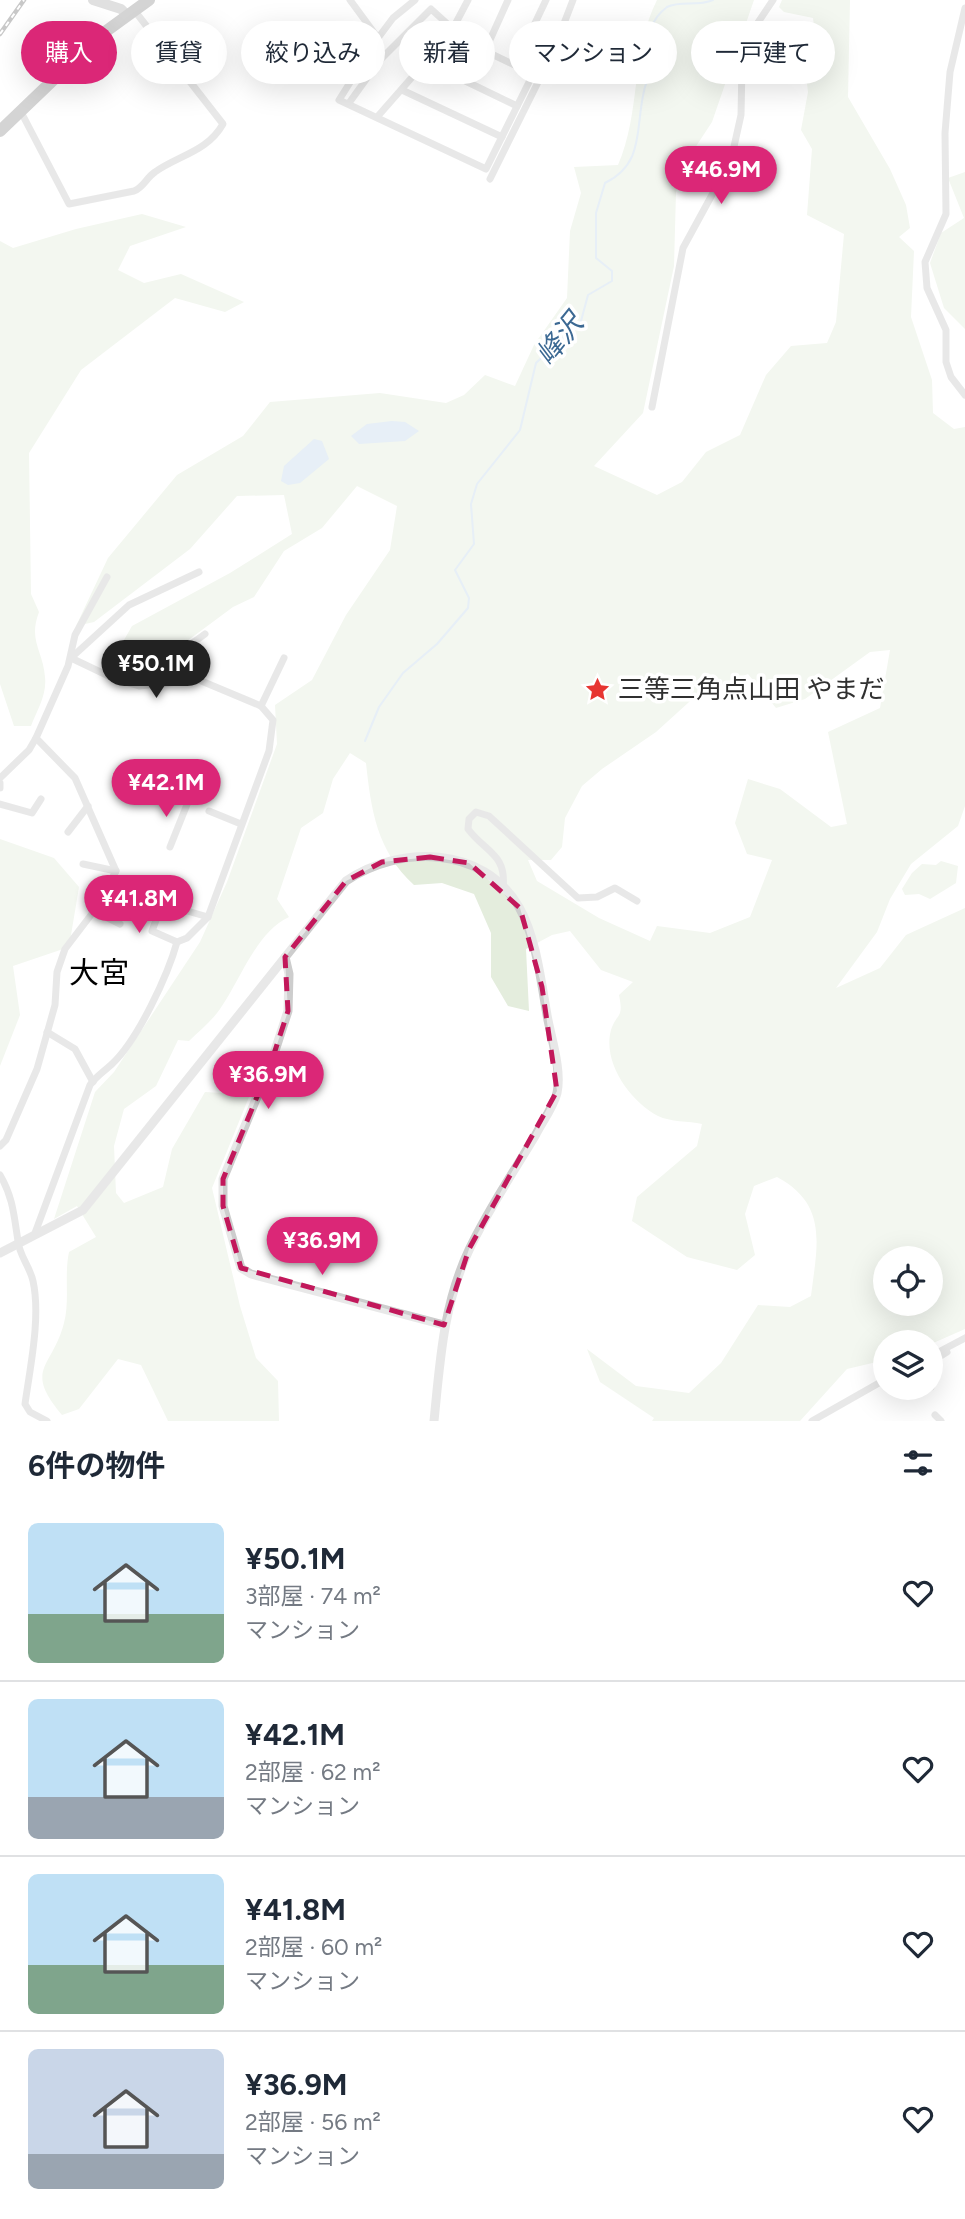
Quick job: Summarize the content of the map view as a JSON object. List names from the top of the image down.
{
  "districts": ["大宮"],
  "water": ["峰沢"],
  "places": {
    "place": ["三等三角点山田 やまだ"]
  },
  "page": {
    "chip": [
      "購入",
      "賃貸",
      "絞り込み",
      "新着",
      "マンション",
      "一戸建て"
    ],
    "price": [
      "¥46.9M",
      "¥50.1M",
      "¥42.1M",
      "¥41.8M",
      "¥36.9M",
      "¥36.9M"
    ],
    "heading": "6件の物件",
    "list": [
      {
        "name": "¥50.1M",
        "note": "3部屋 · 74 m² · マンション"
      },
      {
        "name": "¥42.1M",
        "note": "2部屋 · 62 m² · マンション"
      },
      {
        "name": "¥41.8M",
        "note": "2部屋 · 60 m² · マンション"
      },
      {
        "name": "¥36.9M",
        "note": "2部屋 · 56 m² · マンション"
      }
    ]
  }
}
